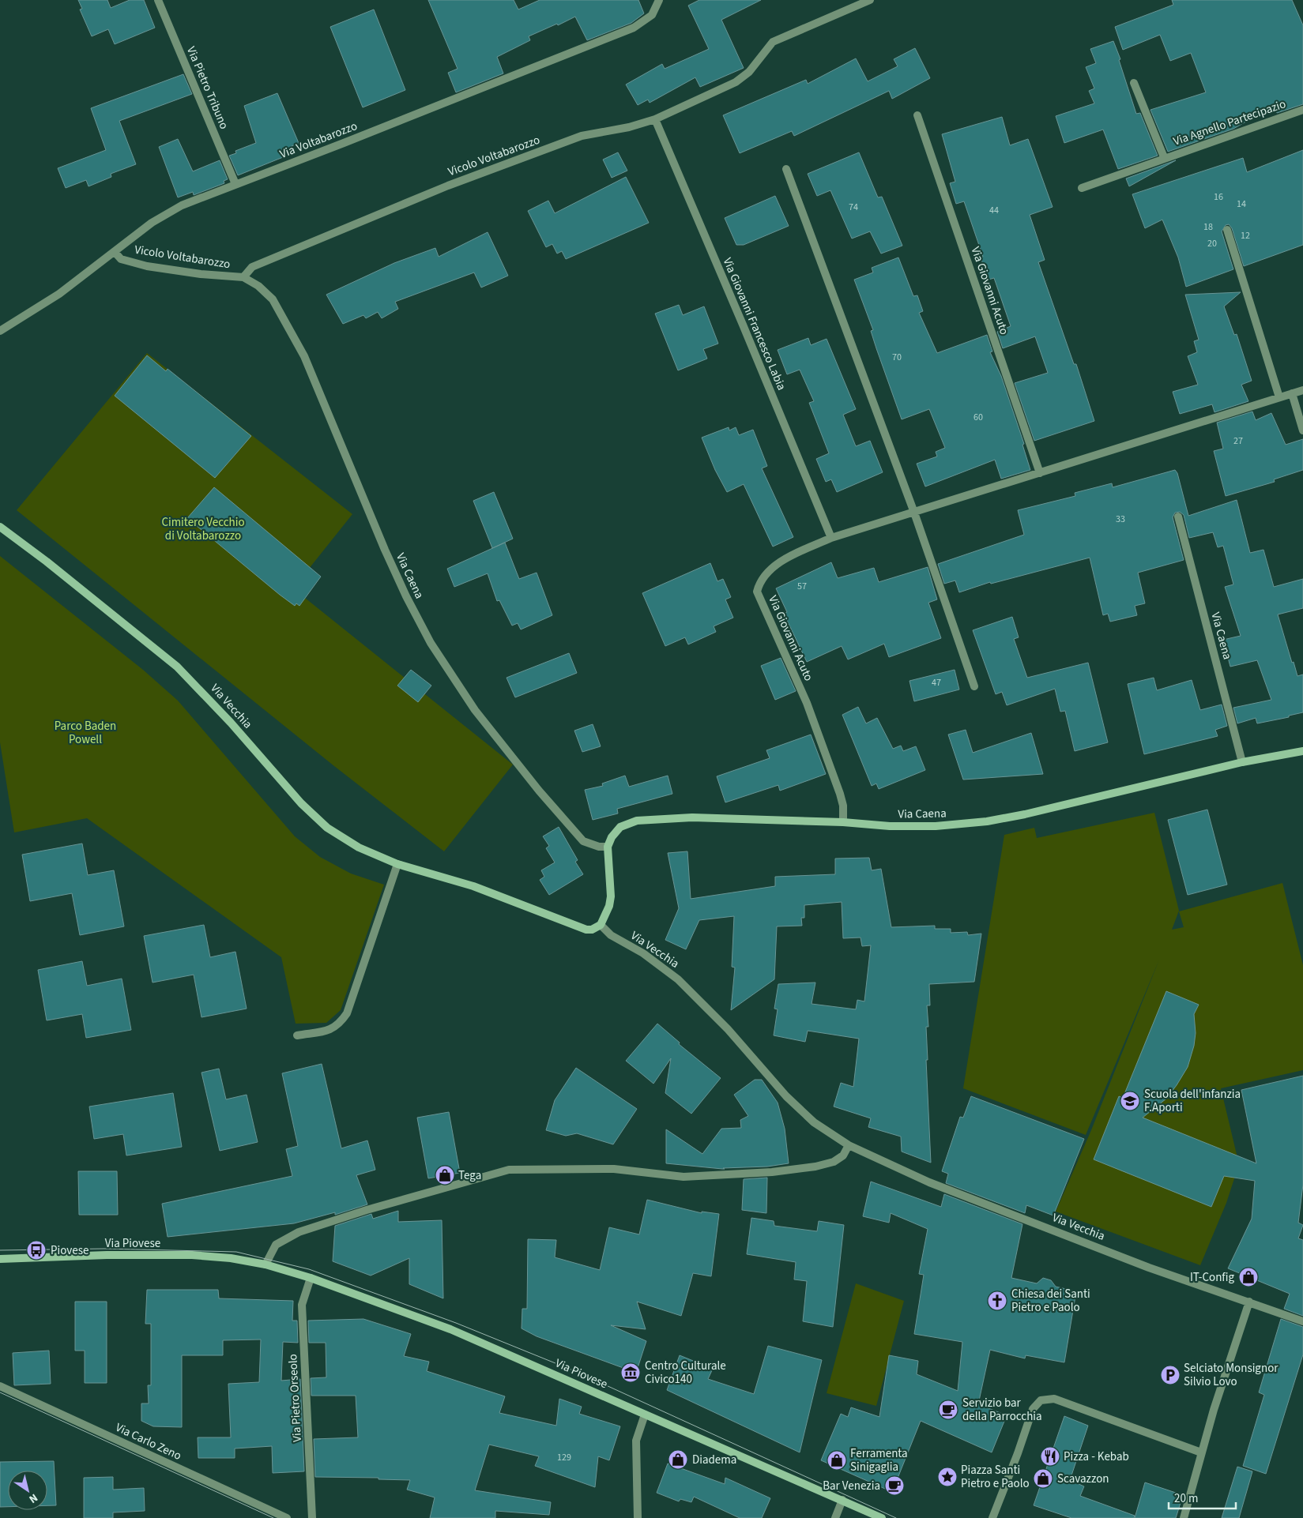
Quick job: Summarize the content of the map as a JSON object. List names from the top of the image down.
{
  "streets": {
    "street": [
      "Via Pietro Tribuno",
      "Via Agnello Partecipazio",
      "Via Voltabarozzo",
      "Vicolo Voltabarozzo",
      "Via Giovanni Acuto",
      "Via Giovanni Francesco Labia",
      "Via Caena",
      "Via Vecchia",
      "Via Piovese",
      "Via Pietro Orseolo",
      "Via Carlo Zeno"
    ]
  },
  "crossings": [
    ["Via Pietro Tribuno", "Via Voltabarozzo"],
    ["Via Voltabarozzo", "Vicolo Voltabarozzo"],
    ["Vicolo Voltabarozzo", "Via Giovanni Francesco Labia"],
    ["Vicolo Voltabarozzo", "Via Caena"],
    ["Via Giovanni Acuto", "Via Giovanni Francesco Labia"],
    ["Via Giovanni Acuto", "Via Caena"],
    ["Via Piovese", "Via Pietro Orseolo"]
  ],
  "parks": ["Cimitero Vecchio di Voltabarozzo", "Parco Baden Powell"],
  "places": {
    "school or university": ["Scuola dell'infanzia F.Aporti"],
    "shop": [
      "Tega",
      "IT-Config",
      "Diadema",
      "Ferramenta Sinigaglia",
      "Scavazzon"
    ],
    "bus stop": ["Piovese"],
    "church": ["Chiesa dei Santi Pietro e Paolo"],
    "museum": ["Centro Culturale Civico140"],
    "parking": ["Selciato Monsignor Silvio Lovo"],
    "cafe": ["Servizio bar della Parrocchia", "Bar Venezia"],
    "restaurant": ["Pizza - Kebab"],
    "place": ["Piazza Santi Pietro e Paolo"]
  },
  "house_numbers": [
    "16",
    "14",
    "74",
    "44",
    "18",
    "12",
    "20",
    "70",
    "60",
    "27",
    "33",
    "57",
    "47",
    "129"
  ],
  "scale_bar": "20 m",
  "north": "bottom right"
}
